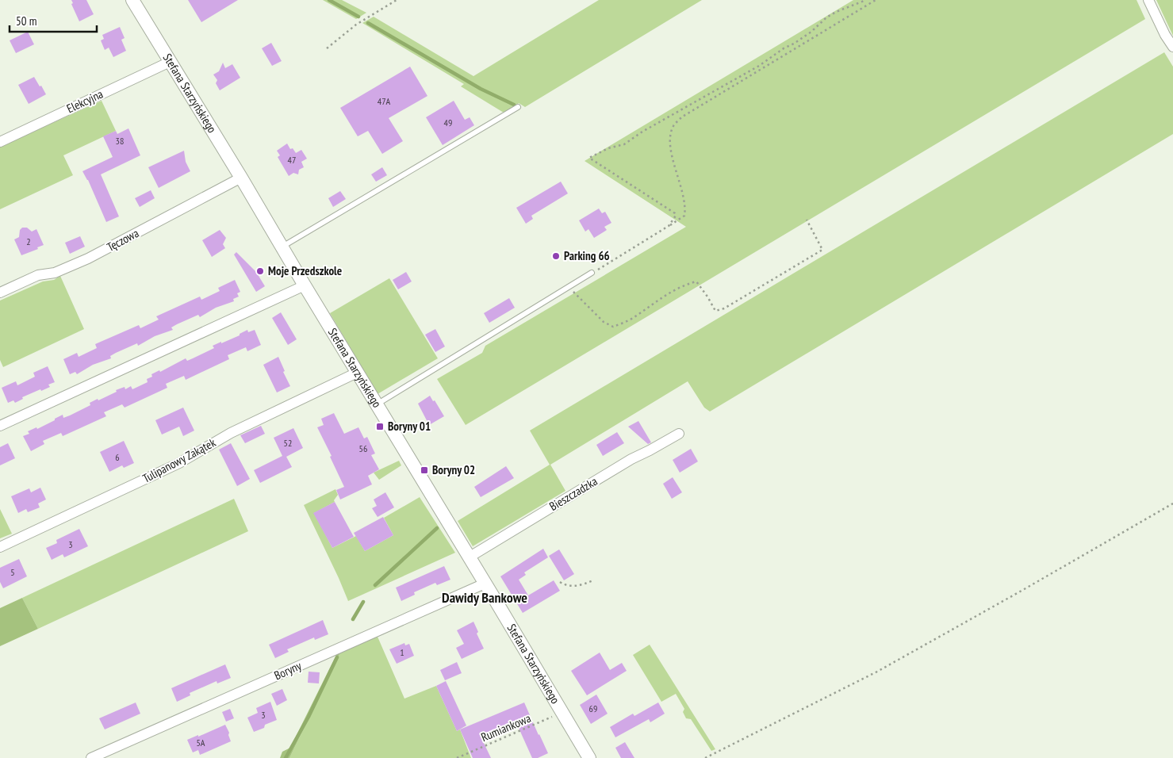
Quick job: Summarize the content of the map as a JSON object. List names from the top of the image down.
{
  "streets": {
    "street": [
      "Stefana Starzyńskiego",
      "Elekcyjna",
      "Tęczowa",
      "Tulipanowy Zakątek",
      "Bieszczadzka",
      "Boryny"
    ],
    "path": ["Rumiankowa"]
  },
  "crossings": [
    ["Stefana Starzyńskiego", "Elekcyjna"],
    ["Stefana Starzyńskiego", "Tęczowa"],
    ["Stefana Starzyńskiego", "Tulipanowy Zakątek"],
    ["Stefana Starzyńskiego", "Bieszczadzka"],
    ["Stefana Starzyńskiego", "Boryny"],
    ["Stefana Starzyńskiego", "Rumiankowa"]
  ],
  "districts": ["Dawidy Bankowe"],
  "places": {
    "other": ["Parking 66", "Moje Przedszkole"],
    "transit": ["Boryny 01", "Boryny 02"]
  },
  "house_numbers": [
    "47A",
    "49",
    "38",
    "47",
    "2",
    "52",
    "56",
    "6",
    "3",
    "5",
    "1",
    "69",
    "3",
    "5A"
  ],
  "scale_bar": "50 m"
}
